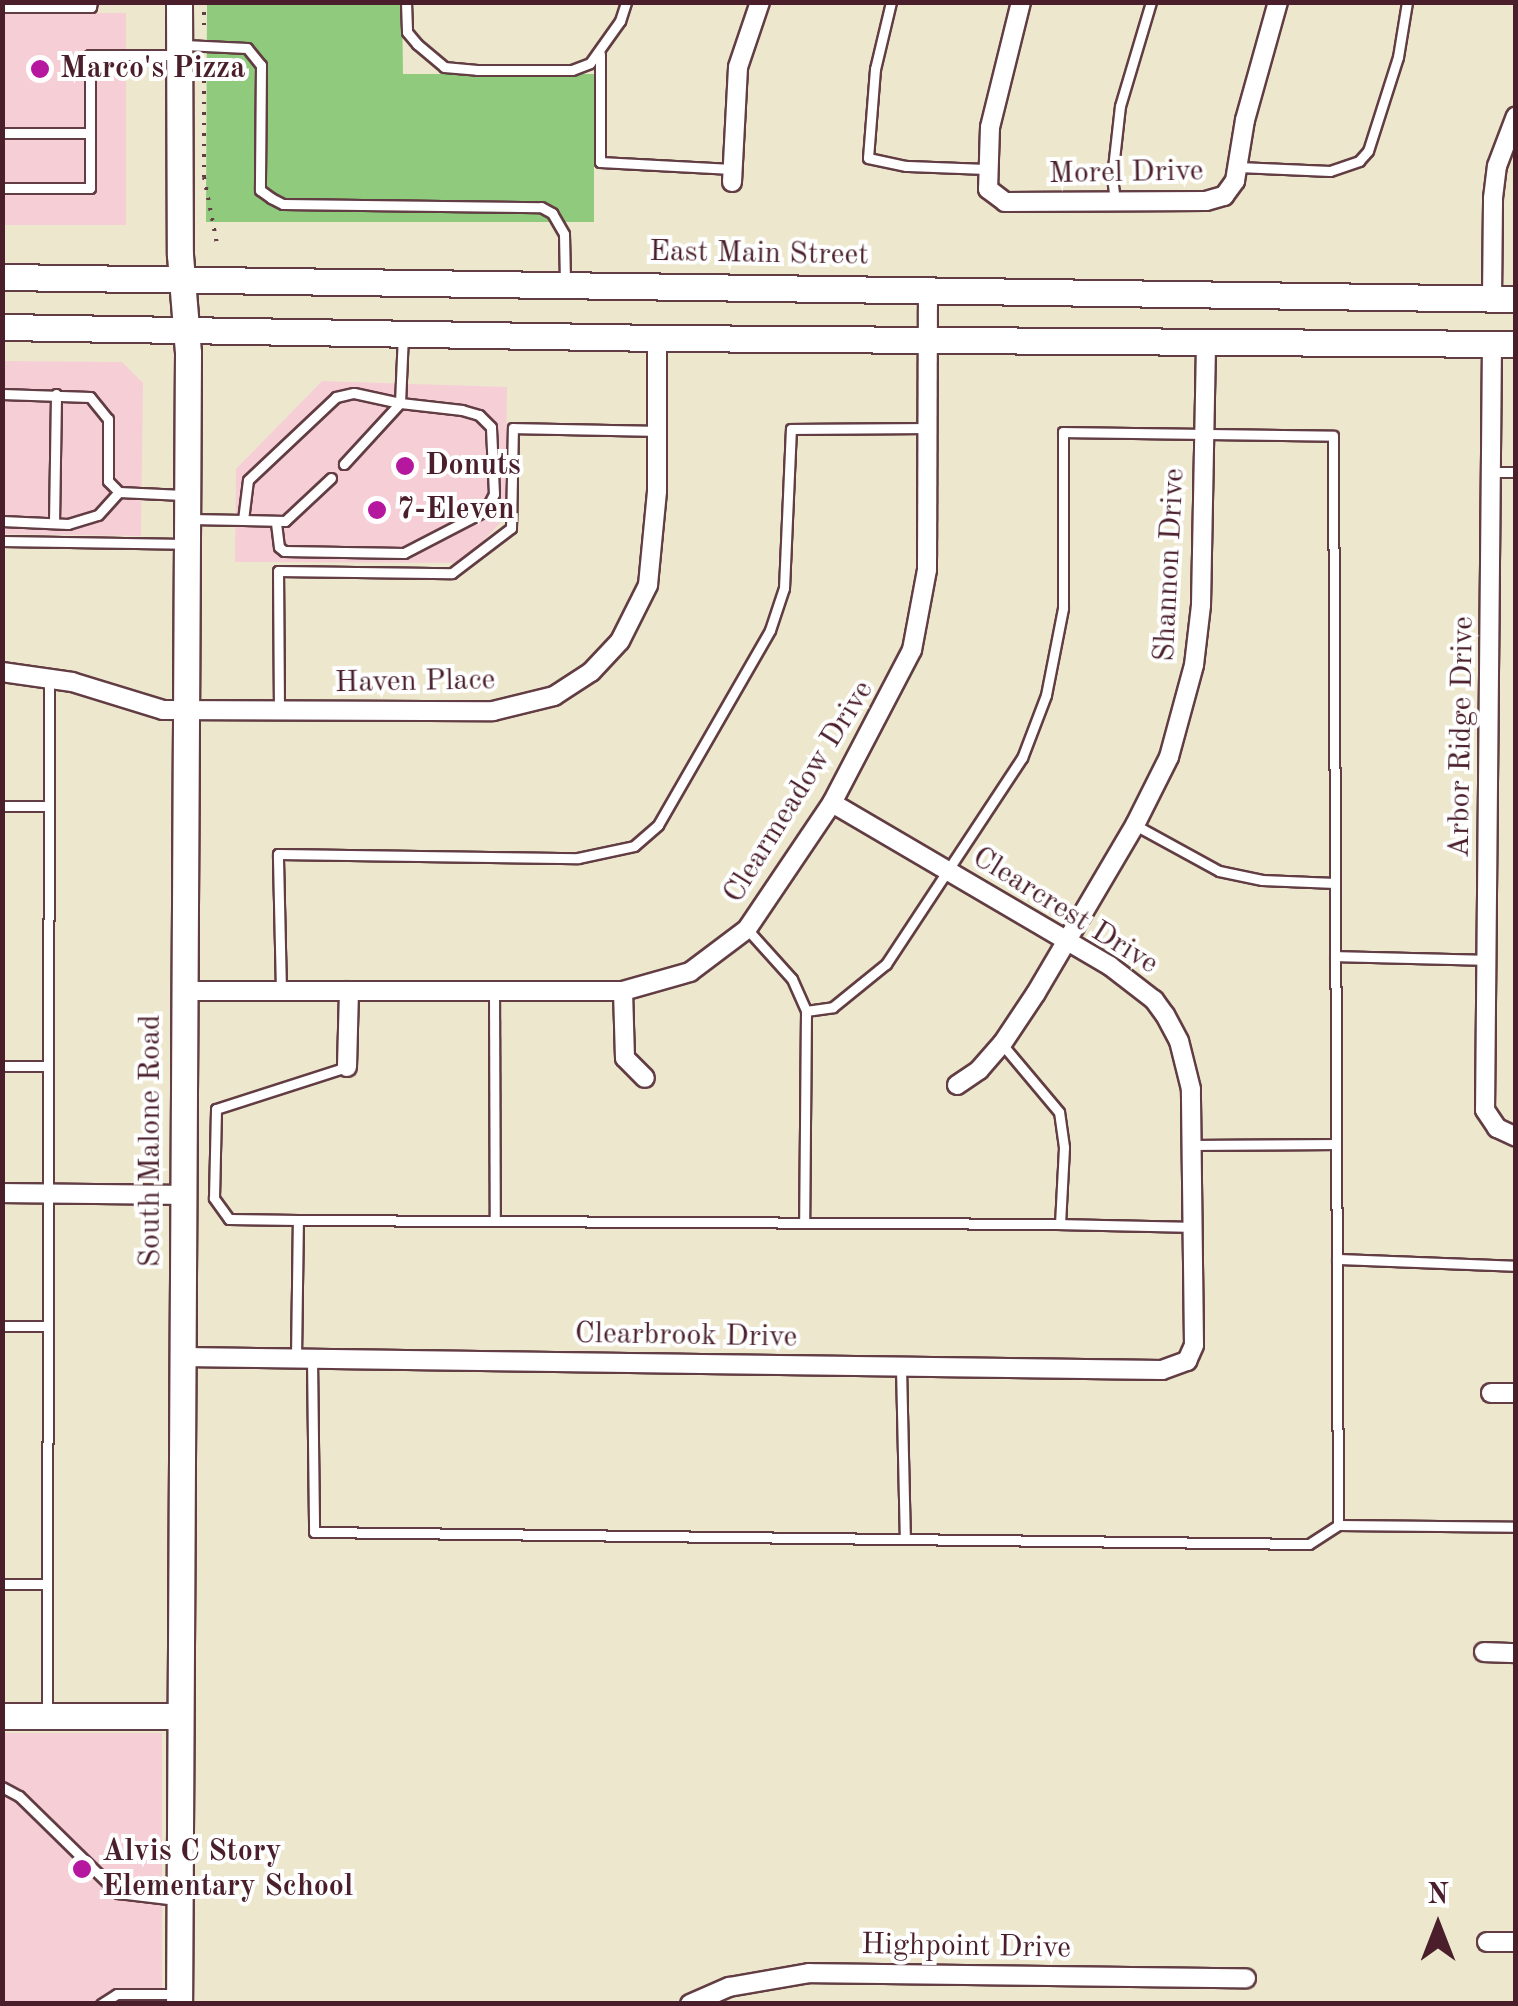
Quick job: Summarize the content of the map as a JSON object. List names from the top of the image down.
{
  "streets": {
    "main road": ["East Main Street", "South Malone Road"],
    "street": [
      "Morel Drive",
      "Shannon Drive",
      "Haven Place",
      "Arbor Ridge Drive",
      "Clearmeadow Drive",
      "Clearcrest Drive",
      "Clearbrook Drive",
      "Highpoint Drive"
    ]
  },
  "crossings": [
    ["East Main Street", "Clearmeadow Drive"],
    ["East Main Street", "South Malone Road"],
    ["Shannon Drive", "Clearcrest Drive"],
    ["Haven Place", "South Malone Road"],
    ["Clearmeadow Drive", "Clearcrest Drive"],
    ["Clearmeadow Drive", "South Malone Road"],
    ["Clearcrest Drive", "Clearbrook Drive"],
    ["South Malone Road", "Clearbrook Drive"]
  ],
  "places": [
    "Marco's Pizza",
    "Donuts",
    "7-Eleven",
    "Alvis C Story Elementary School"
  ],
  "north": "top"
}
